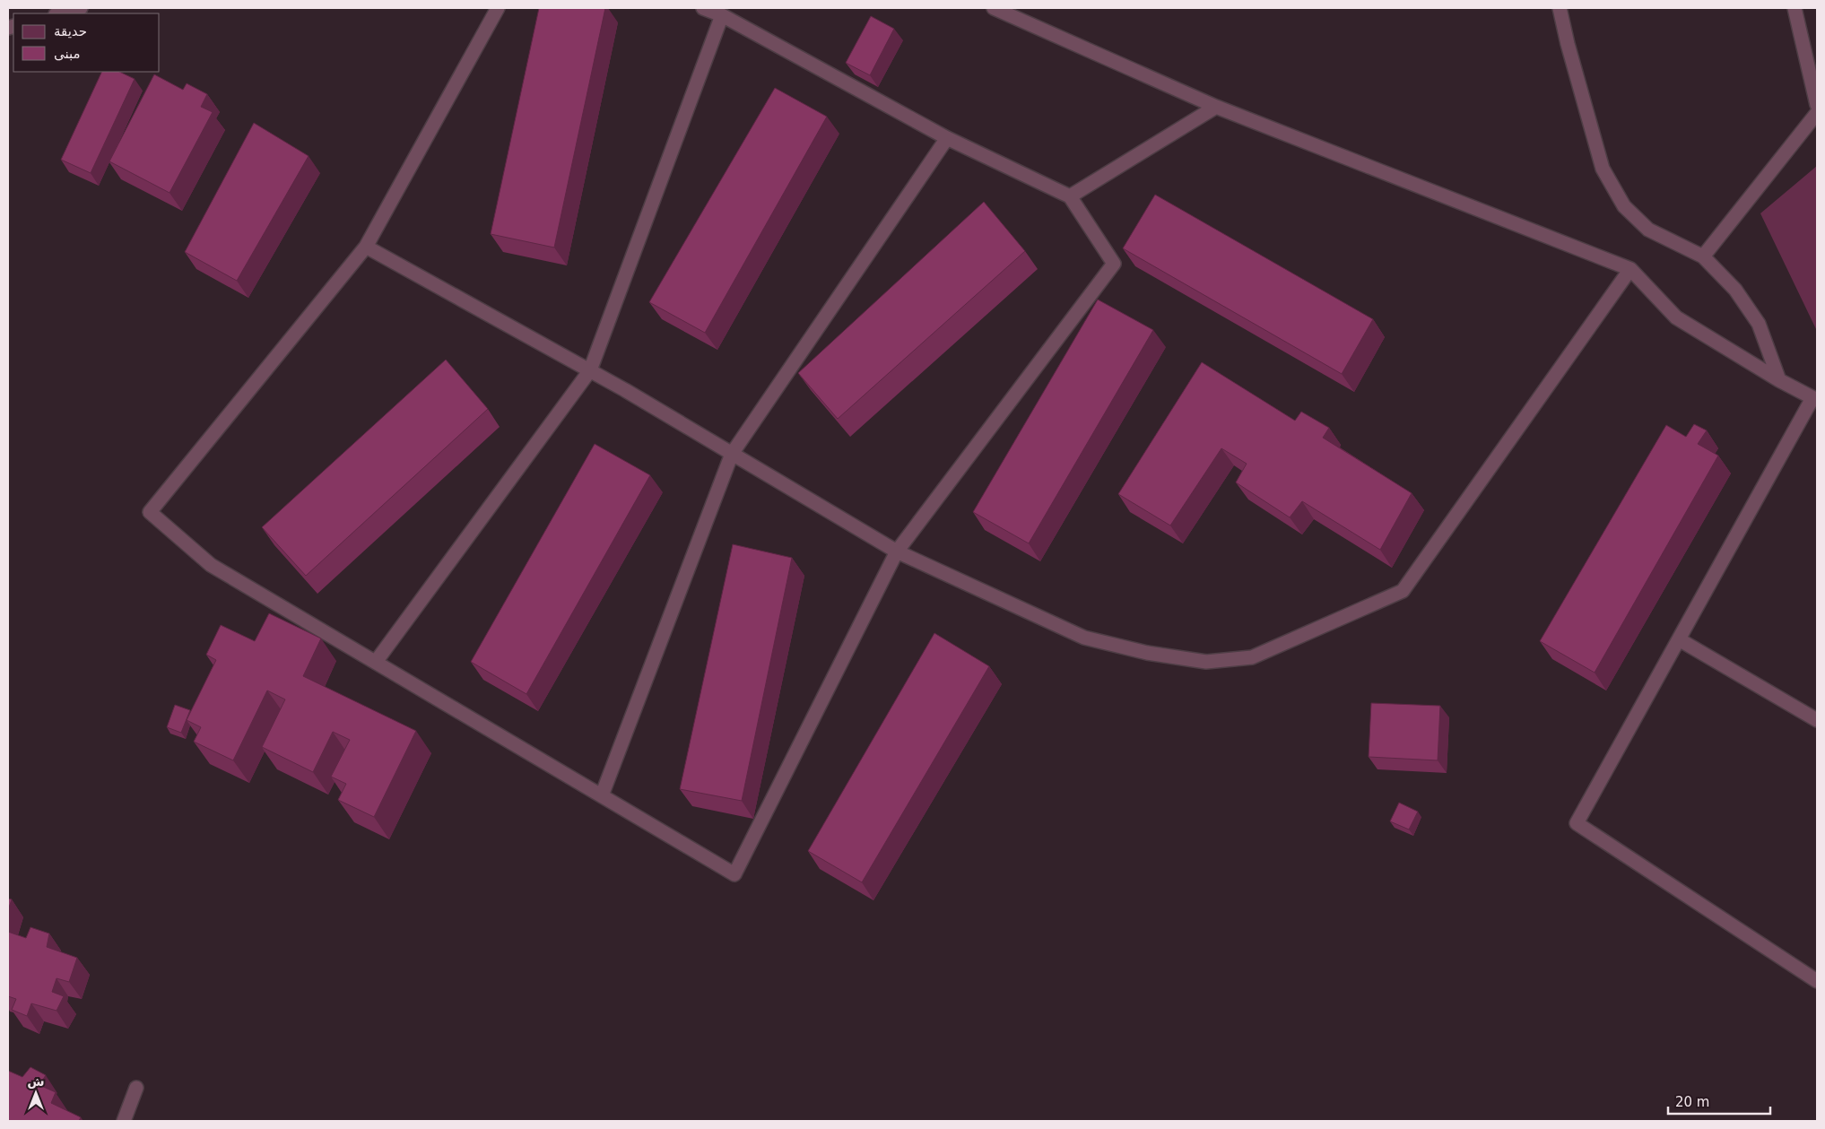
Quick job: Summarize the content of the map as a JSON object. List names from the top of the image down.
{
  "legend": ["حديقة", "مبنى"],
  "scale_bar": "20 m",
  "north": "top"
}
